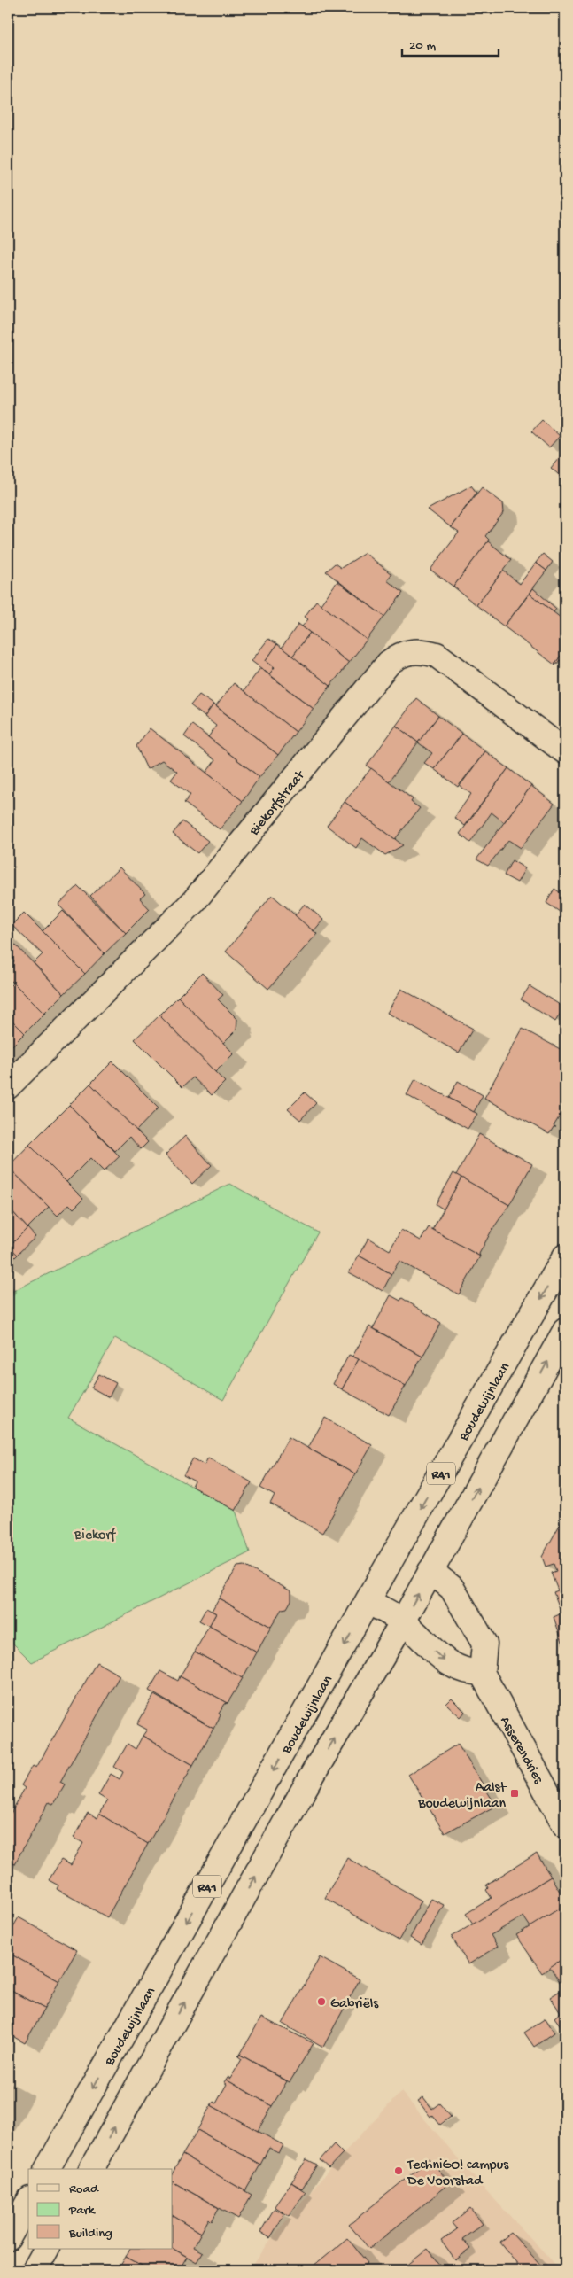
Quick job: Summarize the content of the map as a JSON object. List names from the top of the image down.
{
  "streets": {
    "main road": [
      "Biekorfstraat",
      "Boudewijnlaan",
      "R41",
      "Asserendries"
    ]
  },
  "parks": ["Biekorf"],
  "places": {
    "transit": ["Aalst Boudewijnlaan"],
    "other": ["Gabriëls", "TechniGO! campus De Voorstad"]
  },
  "legend": ["Road", "Park", "Building"],
  "scale_bar": "20 m"
}
